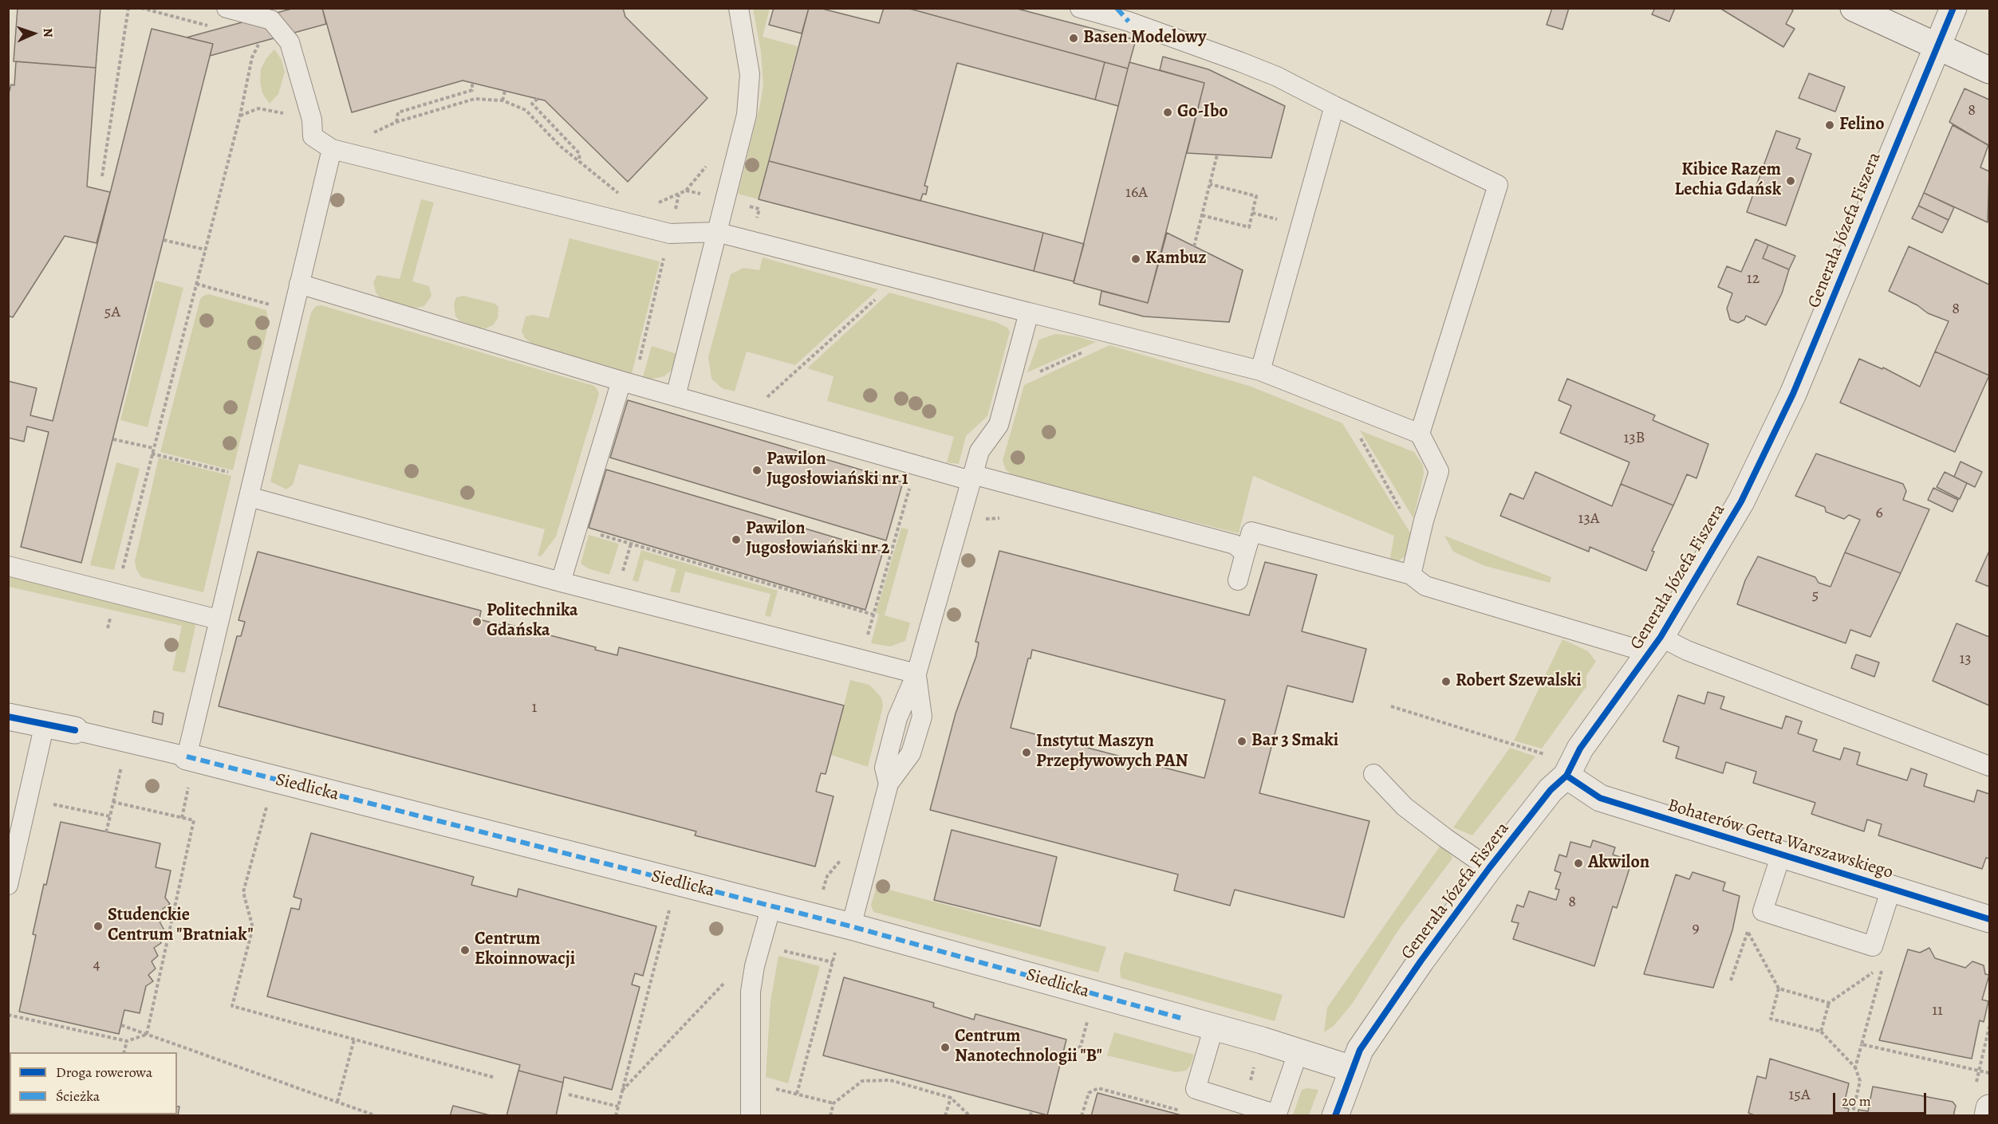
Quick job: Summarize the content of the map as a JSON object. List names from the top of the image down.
{
  "streets": {
    "street": ["Generała Józefa Fiszera", "Siedlicka", "Bohaterów Getta Warszawskiego"]
  },
  "crossings": [
    ["Generała Józefa Fiszera", "Siedlicka"],
    ["Generała Józefa Fiszera", "Bohaterów Getta Warszawskiego"]
  ],
  "places": [
    "Basen Modelowy",
    "Go-Ibo",
    "Felino",
    "Kibice Razem Lechia Gdańsk",
    "Kambuz",
    "Pawilon Jugosłowiański nr 1",
    "Pawilon Jugosłowiański nr 2",
    "Politechnika Gdańska",
    "Robert Szewalski",
    "Bar 3 Smaki",
    "Instytut Maszyn Przepływowych PAN",
    "Akwilon",
    "Studenckie Centrum \"Bratniak\"",
    "Centrum Ekoinnowacji",
    "Centrum Nanotechnologii \"B\""
  ],
  "house_numbers": [
    "8",
    "16A",
    "12",
    "8",
    "5A",
    "13B",
    "6",
    "13A",
    "5",
    "13",
    "1",
    "8",
    "9",
    "4",
    "11",
    "15A"
  ],
  "legend": ["Droga rowerowa", "Ścieżka"],
  "scale_bar": "20 m",
  "north": "right"
}
